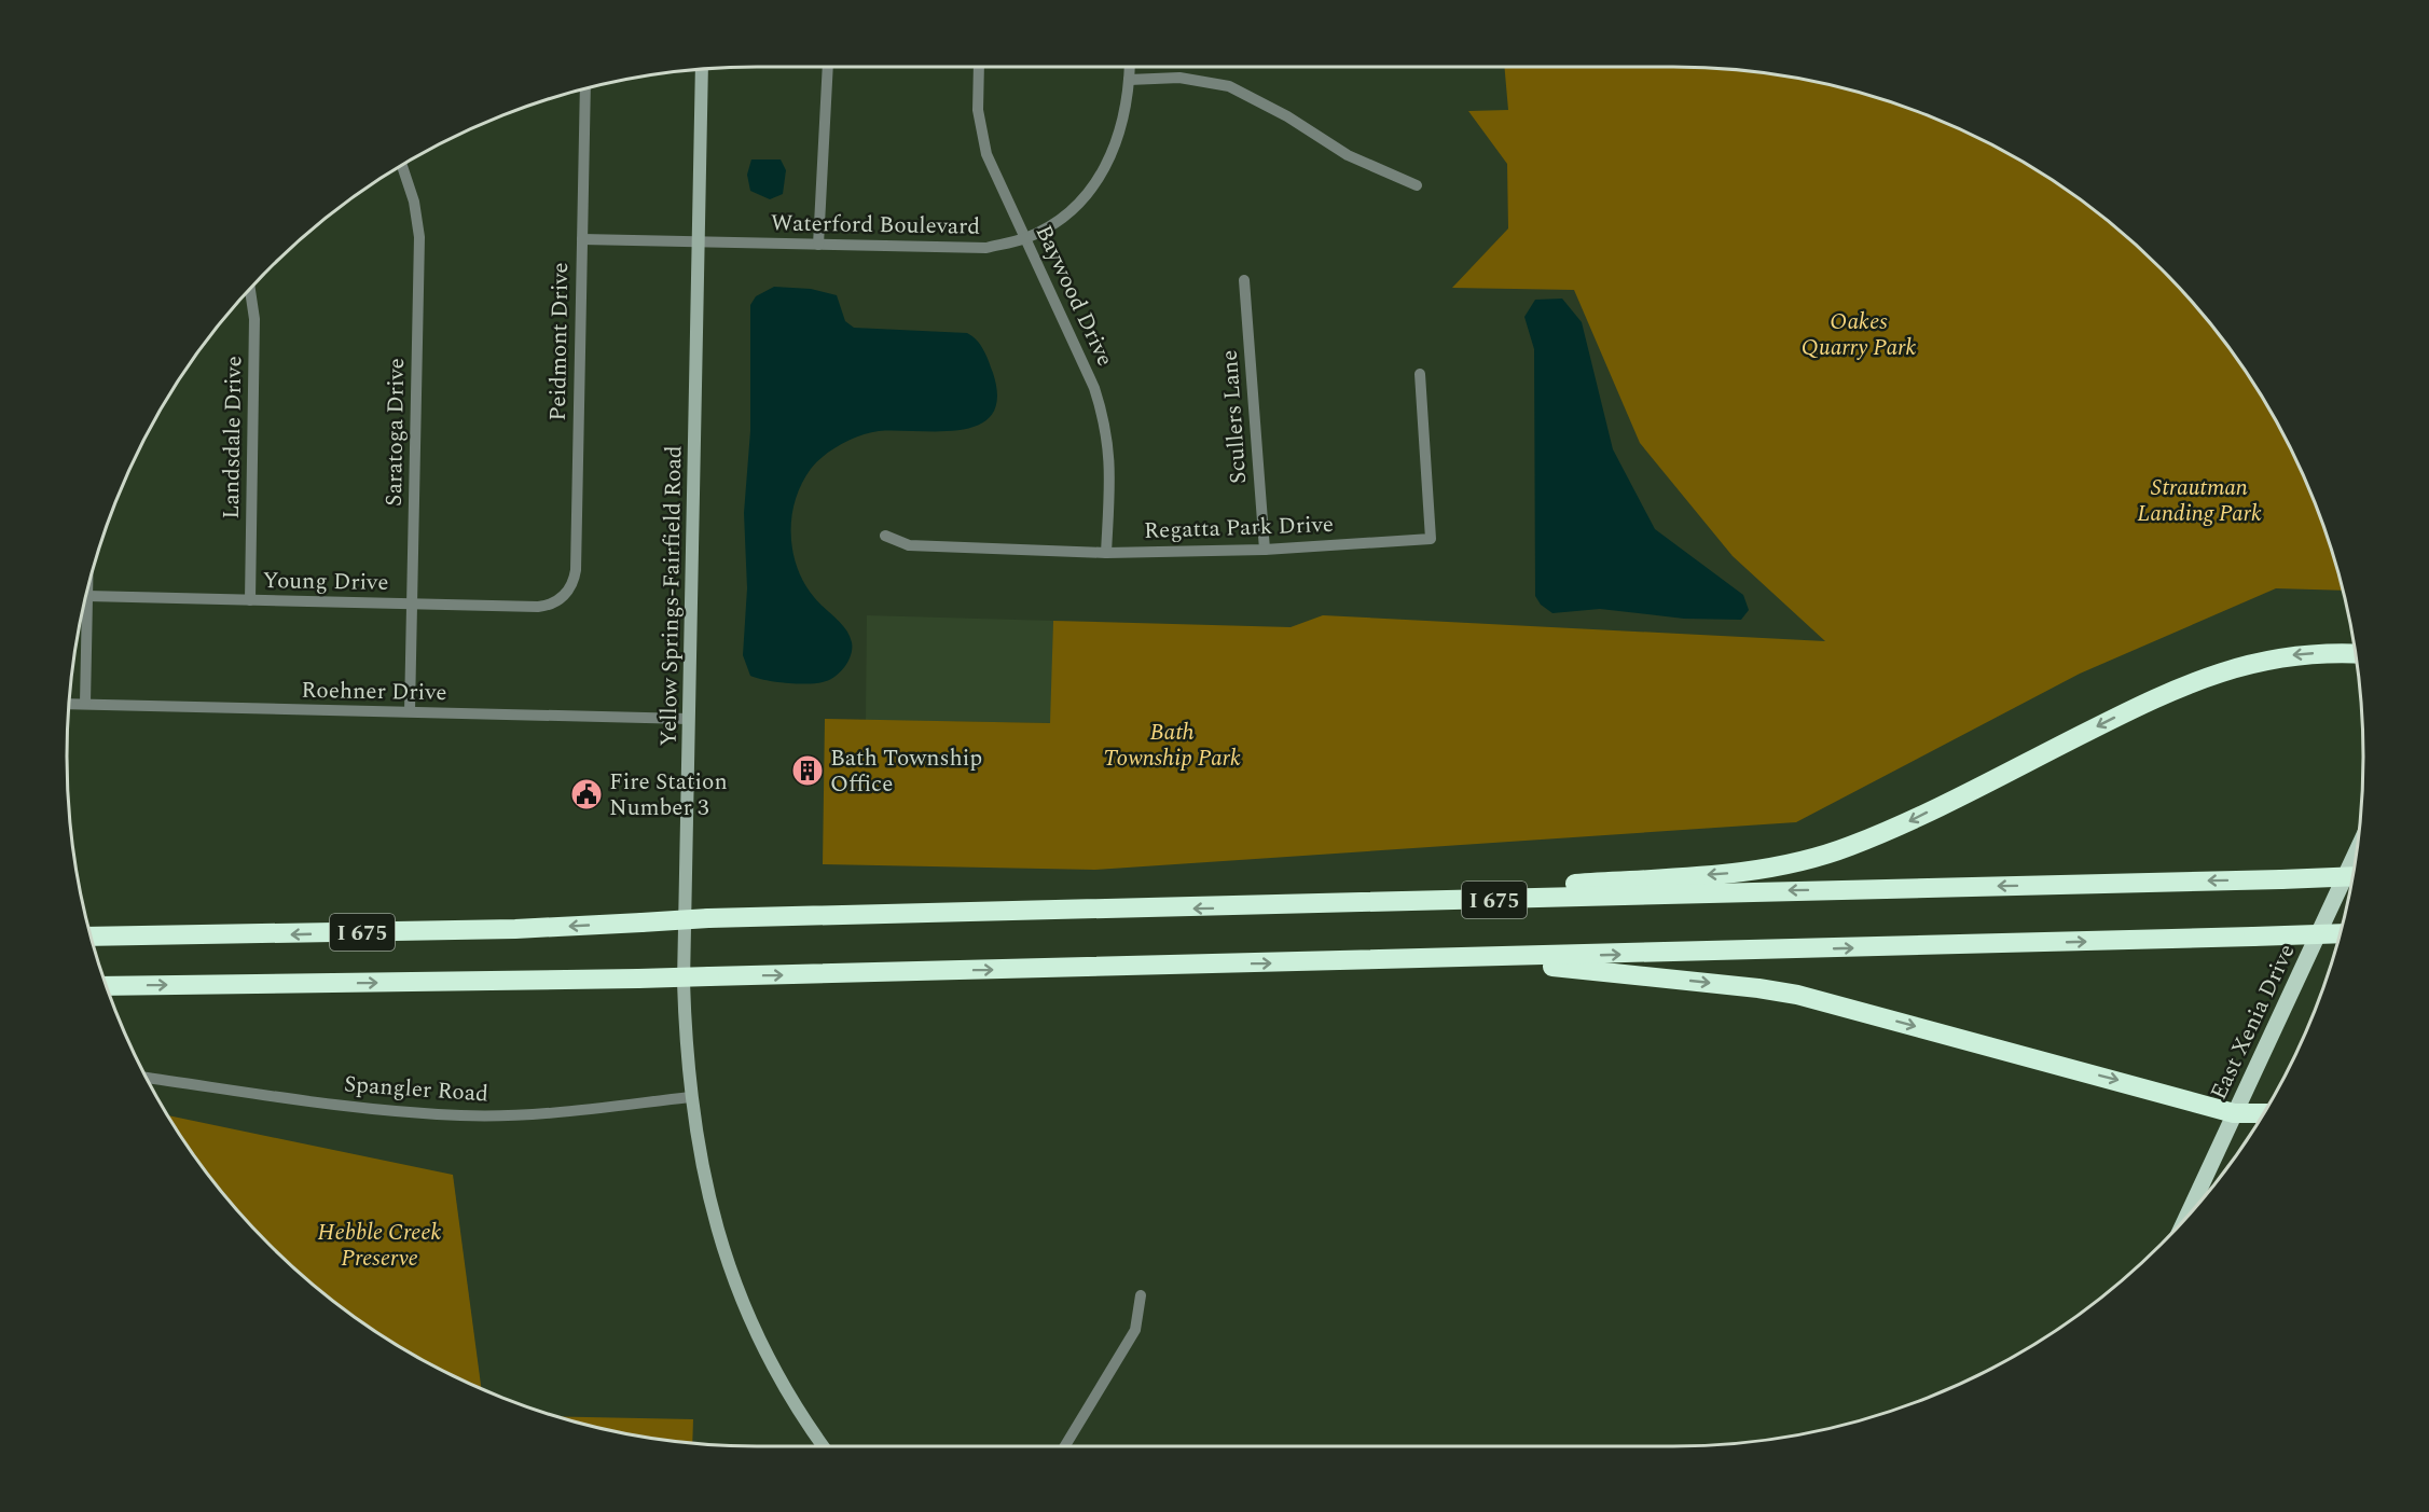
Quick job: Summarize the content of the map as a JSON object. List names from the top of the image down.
{
  "streets": {
    "highway": ["I 675"],
    "main road": ["Yellow Springs-Fairfield Road", "East Xenia Drive"],
    "street": [
      "Waterford Boulevard",
      "Baywood Drive",
      "Peidmont Drive",
      "Scullers Lane",
      "Saratoga Drive",
      "Landsdale Drive",
      "Regatta Park Drive",
      "Young Drive",
      "Roehner Drive",
      "Spangler Road"
    ]
  },
  "crossings": [
    ["Waterford Boulevard", "Baywood Drive"],
    ["Waterford Boulevard", "Peidmont Drive"],
    ["Waterford Boulevard", "Yellow Springs-Fairfield Road"],
    ["Baywood Drive", "Regatta Park Drive"],
    ["Peidmont Drive", "Young Drive"],
    ["Scullers Lane", "Regatta Park Drive"],
    ["Saratoga Drive", "Young Drive"],
    ["Saratoga Drive", "Roehner Drive"],
    ["Landsdale Drive", "Young Drive"],
    ["Yellow Springs-Fairfield Road", "Roehner Drive"],
    ["Yellow Springs-Fairfield Road", "Spangler Road"]
  ],
  "parks": [
    "Oakes Quarry Park",
    "Strautman Landing Park",
    "Bath Township Park",
    "Hebble Creek Preserve"
  ],
  "places": {
    "building": ["Bath Township Office"],
    "public building": ["Fire Station Number 3"]
  }
}
